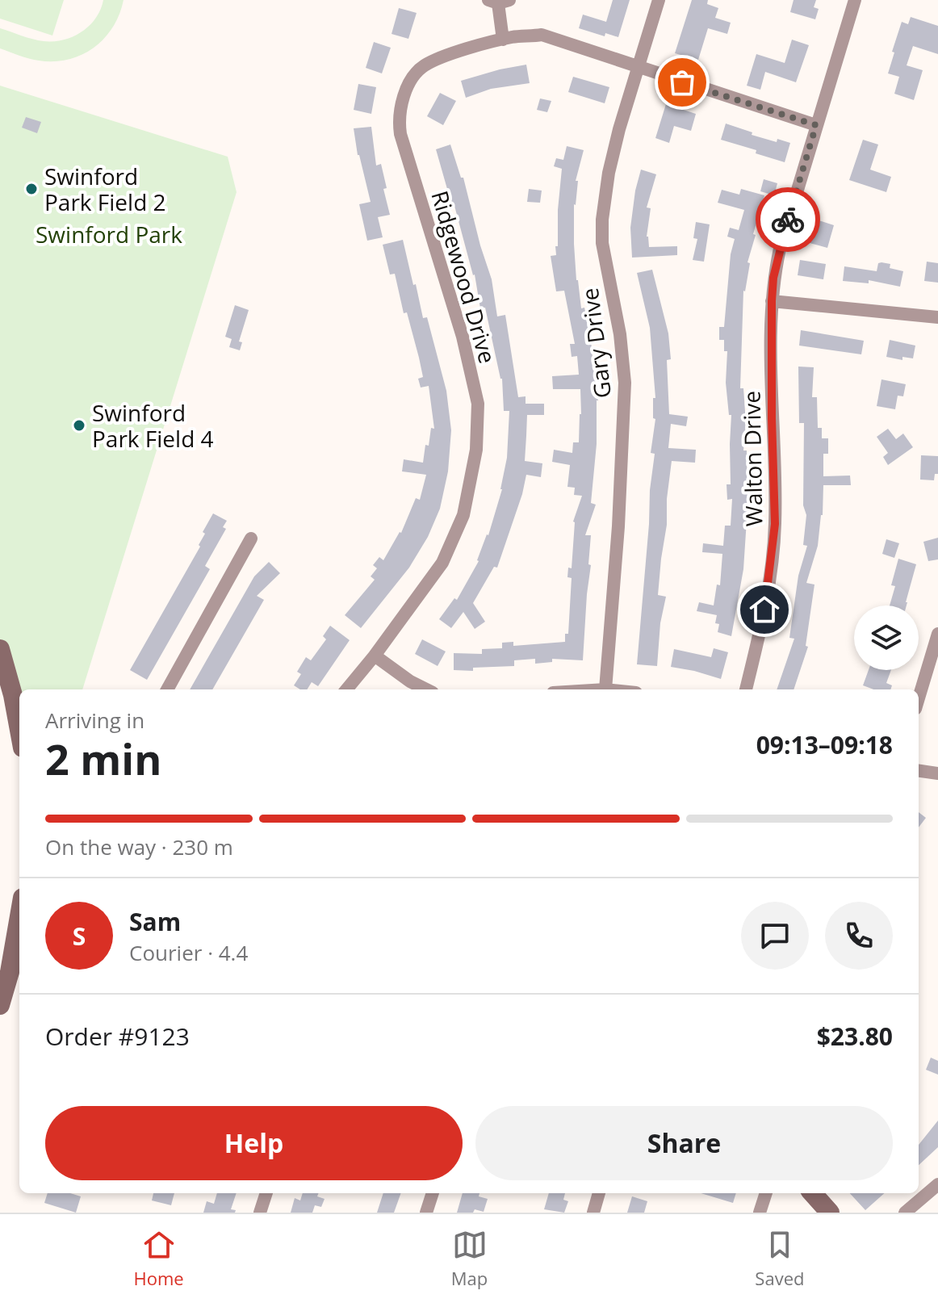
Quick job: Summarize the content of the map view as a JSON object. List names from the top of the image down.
{
  "streets": {
    "street": ["Ridgewood Drive", "Gary Drive", "Walton Drive"]
  },
  "crossings": [
    ["Ridgewood Drive", "Gary Drive"],
    ["Ridgewood Drive", "Walton Drive"]
  ],
  "parks": ["Swinford Park"],
  "places": ["Swinford Park Field 2", "Swinford Park Field 4"],
  "page": {
    "heading": ["2 min", "Arriving in", "09:13–09:18"],
    "panel": [
      "Sam",
      "Courier · 4.4",
      "Order #9123",
      "$23.80"
    ],
    "bar": "On the way · 230 m",
    "round": "S",
    "buttons": ["Help", "Share"],
    "tabs": ["Home", "Map", "Saved"]
  }
}
